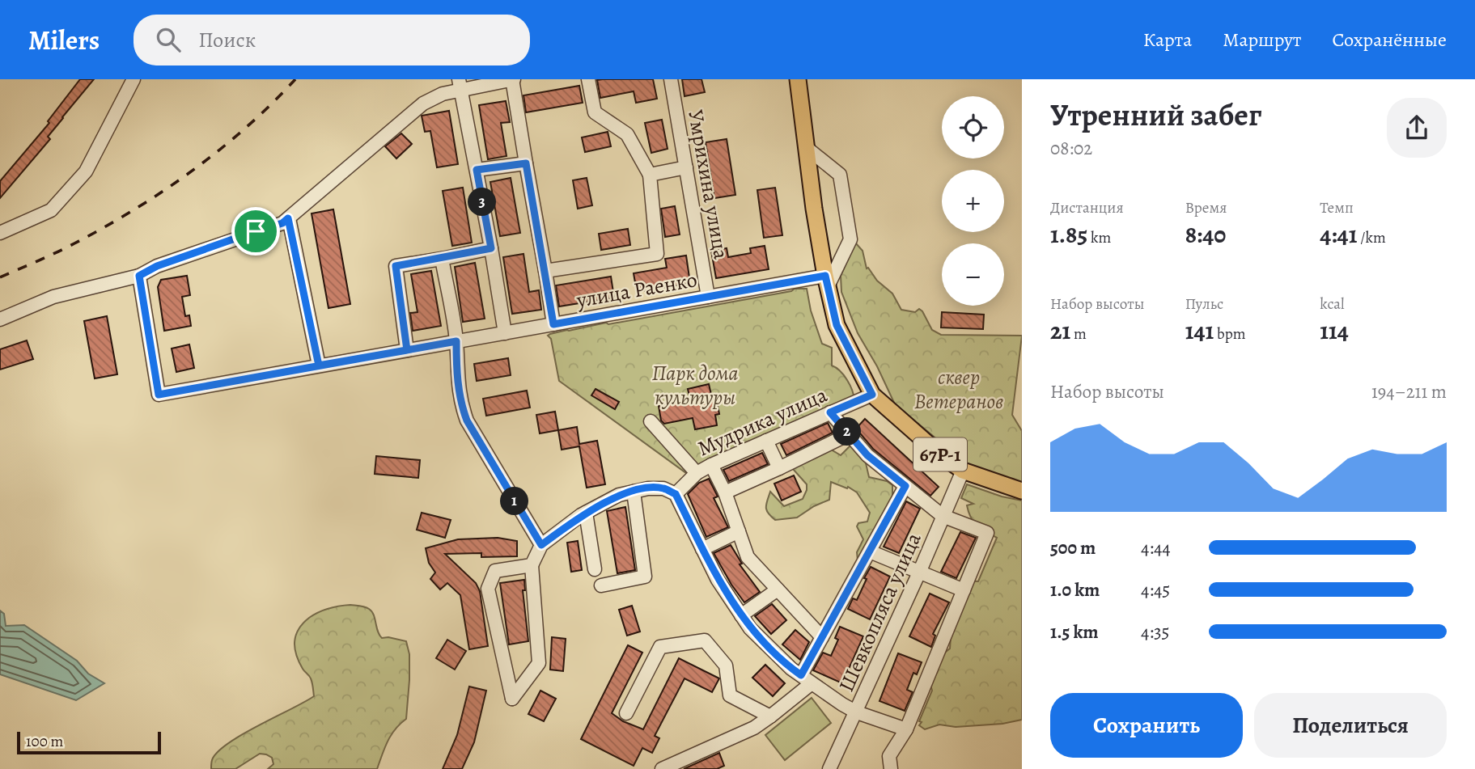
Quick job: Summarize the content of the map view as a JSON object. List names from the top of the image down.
{
  "streets": {
    "main road": ["67Р-1"],
    "street": [
      "Умрихина улица",
      "улица Раенко",
      "Мудрика улица",
      "Шевкопляса улица"
    ]
  },
  "crossings": [
    ["Умрихина улица", "улица Раенко"],
    ["улица Раенко", "67Р-1"],
    ["Мудрика улица", "67Р-1"],
    ["67Р-1", "Шевкопляса улица"]
  ],
  "parks": ["Парк дома культуры", "сквер Ветеранов"],
  "scale_bar": "100 m",
  "page": {
    "header": "Milers",
    "search": "Поиск",
    "nav": ["Карта", "Маршрут", "Сохранённые"],
    "heading": ["Утренний забег", "08:02"],
    "map_buttons": ["+", "−"],
    "stats": [
      ["Дистанция", "1.85 km"],
      ["Время", "8:40"],
      ["Темп", "4:41 /km"],
      ["Набор высоты", "21 m"],
      ["Пульс", "141 bpm"],
      ["kcal", "114"]
    ],
    "pins": ["3", "2", "1"],
    "chart": ["Набор высоты", "194–211 m"],
    "list": [
      {
        "name": "500 m",
        "note": "4:44"
      },
      {
        "name": "1.0 km",
        "note": "4:45"
      },
      {
        "name": "1.5 km",
        "note": "4:35"
      }
    ],
    "buttons": ["Сохранить", "Поделиться"],
    "scale": "100 m"
  }
}
